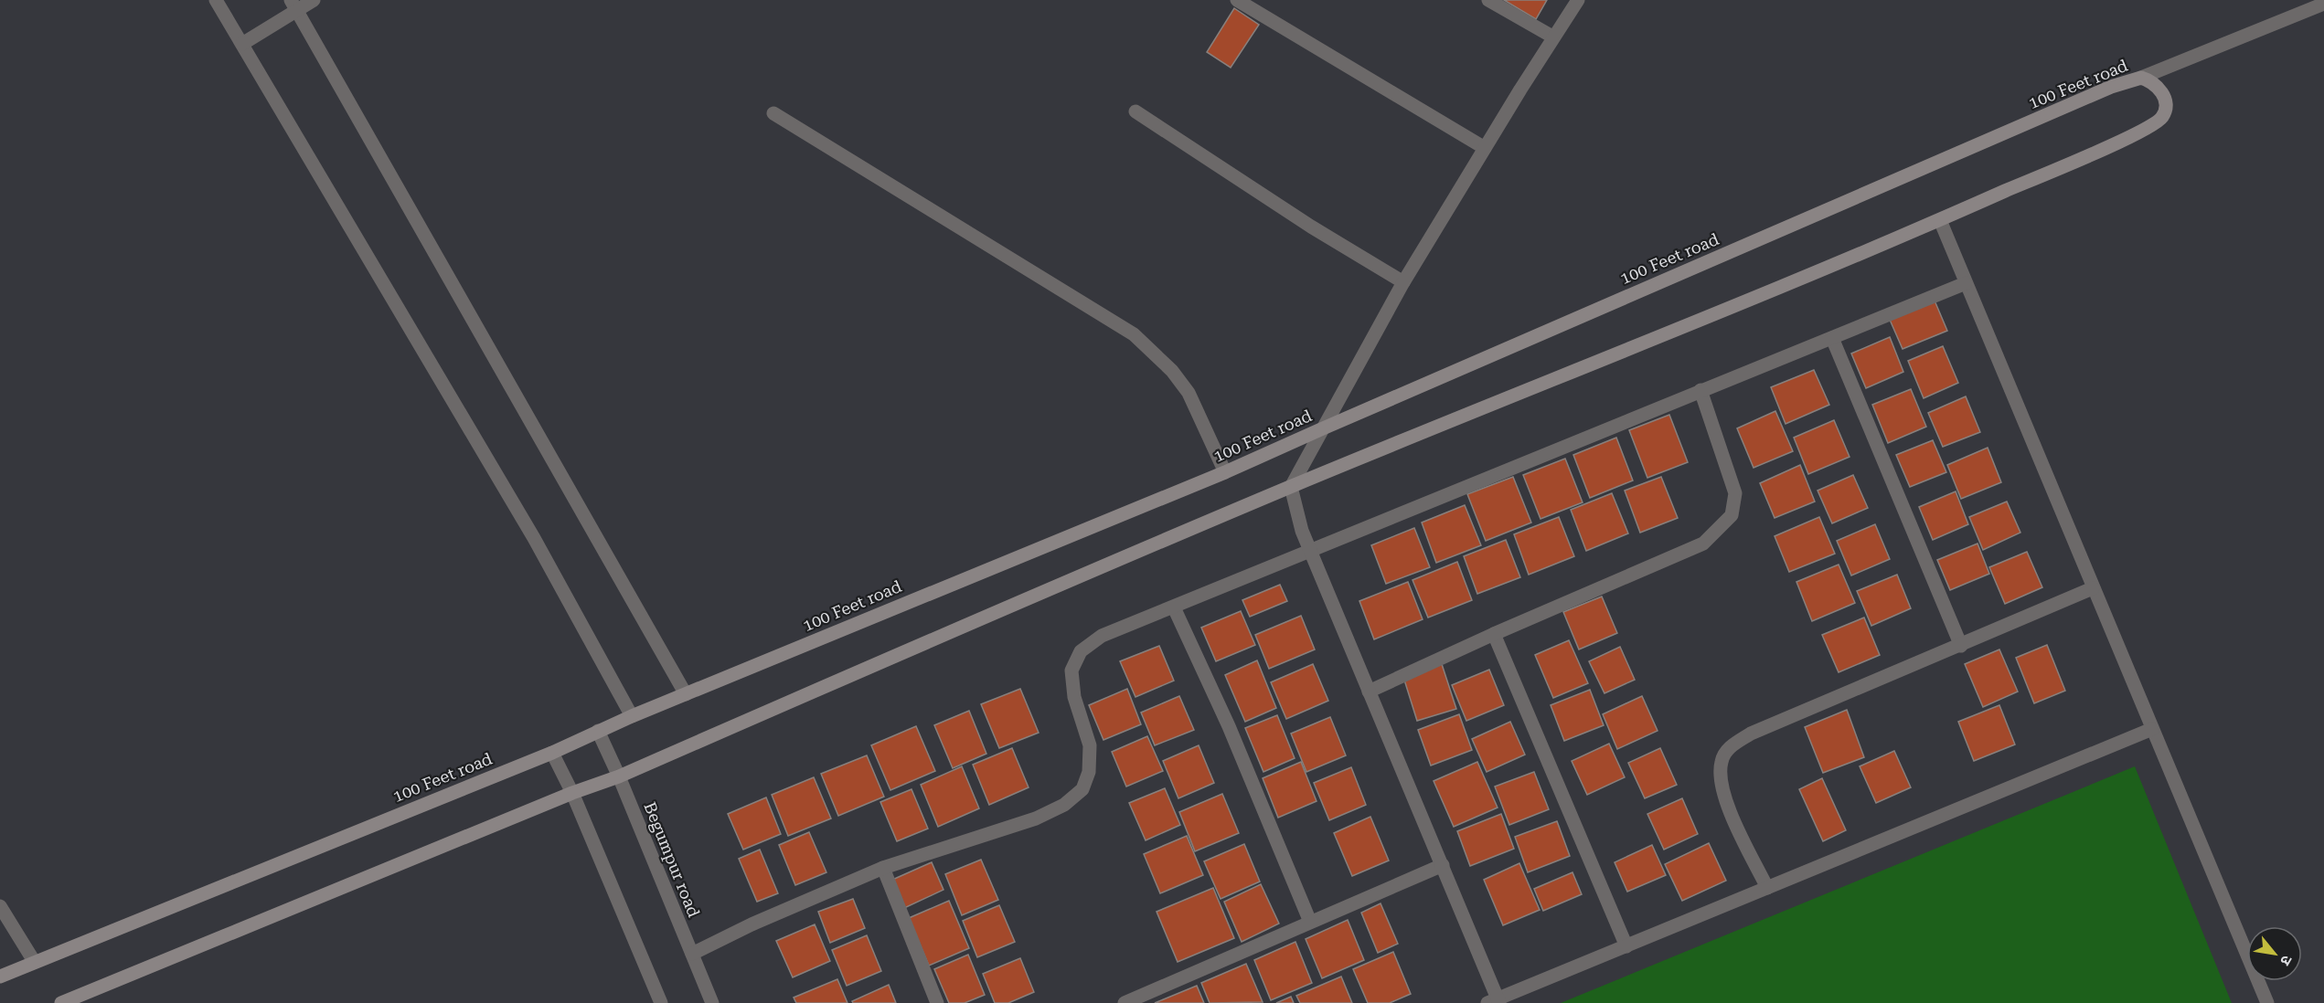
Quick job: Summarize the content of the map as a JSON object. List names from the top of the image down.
{
  "streets": {
    "street": ["100 Feet road", "Begumpur road"]
  },
  "crossings": [
    ["100 Feet road", "Begumpur road"]
  ],
  "north": "bottom right"
}
